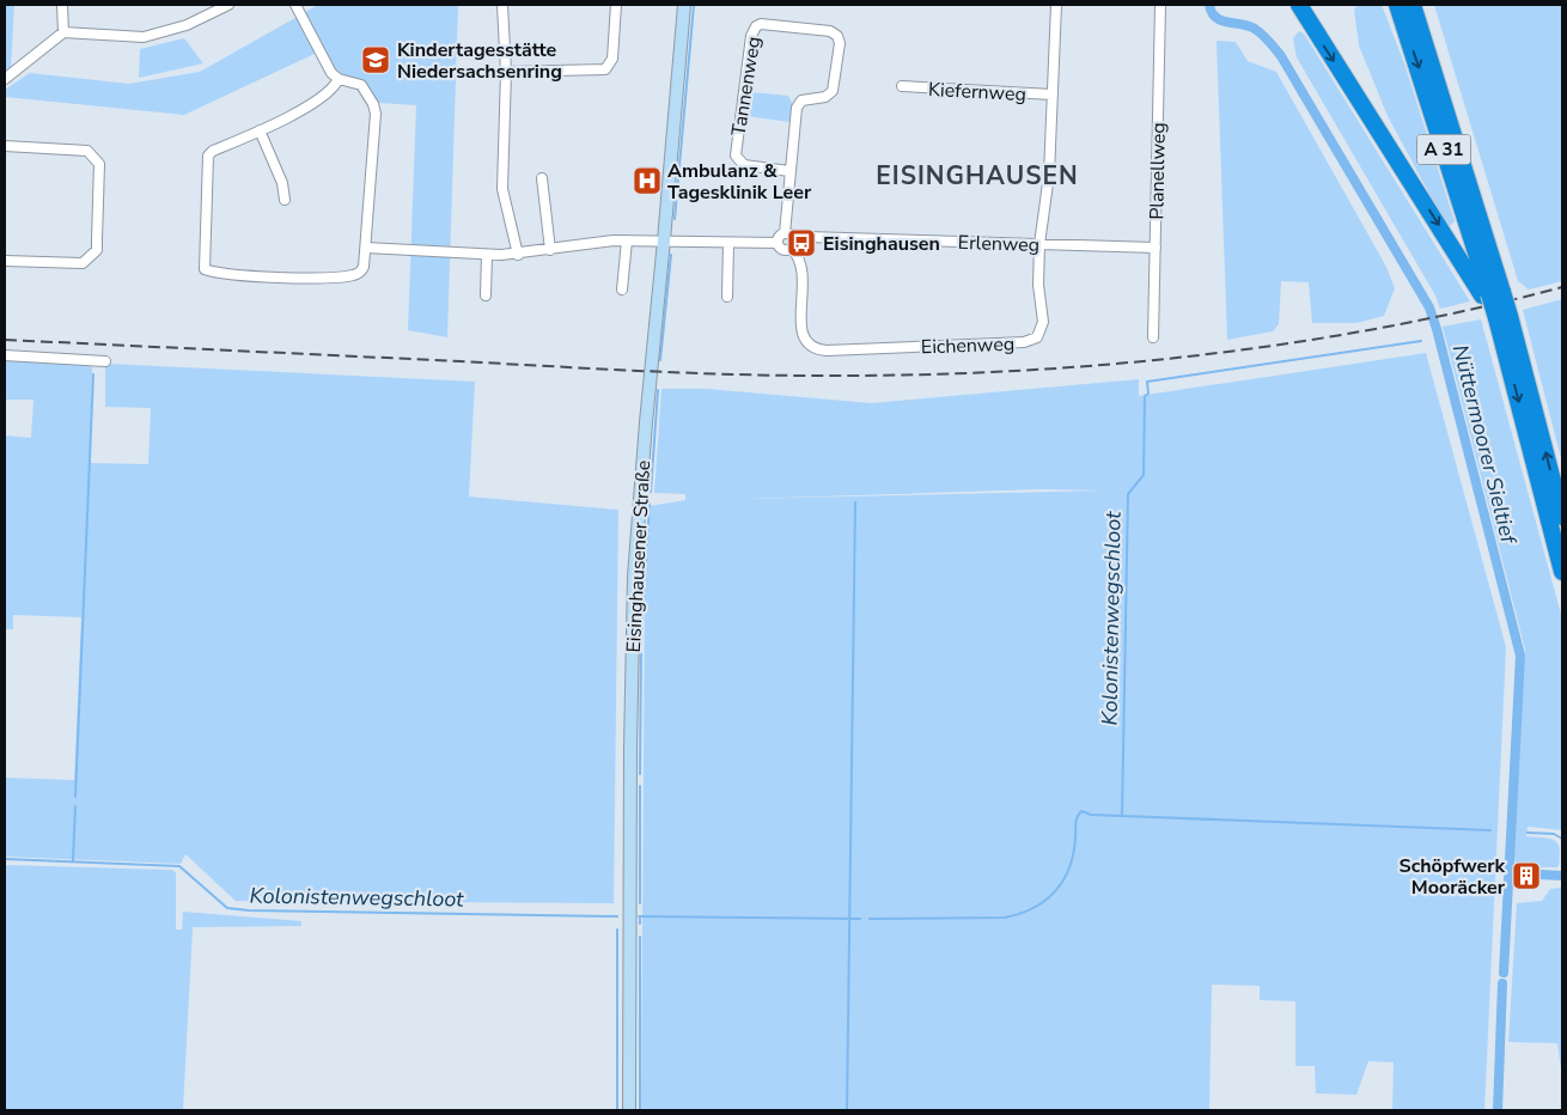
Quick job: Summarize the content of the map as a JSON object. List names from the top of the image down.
{
  "streets": {
    "highway": ["A 31"],
    "street": [
      "Tannenweg",
      "Kiefernweg",
      "Planellweg",
      "Erlenweg",
      "Eichenweg",
      "Eisinghausener Straße"
    ]
  },
  "crossings": [
    ["Tannenweg", "Eichenweg"],
    ["Kiefernweg", "Eichenweg"],
    ["Planellweg", "Erlenweg"],
    ["Erlenweg", "Eichenweg"]
  ],
  "districts": ["EISINGHAUSEN"],
  "water": ["Nüttermoorer Sieltief", "Kolonistenwegschloot"],
  "places": {
    "school or university": ["Kindertagesstätte Niedersachsenring"],
    "hospital": ["Ambulanz & Tagesklinik Leer"],
    "bus stop": ["Eisinghausen"],
    "building": ["Schöpfwerk Mooräcker"]
  }
}
